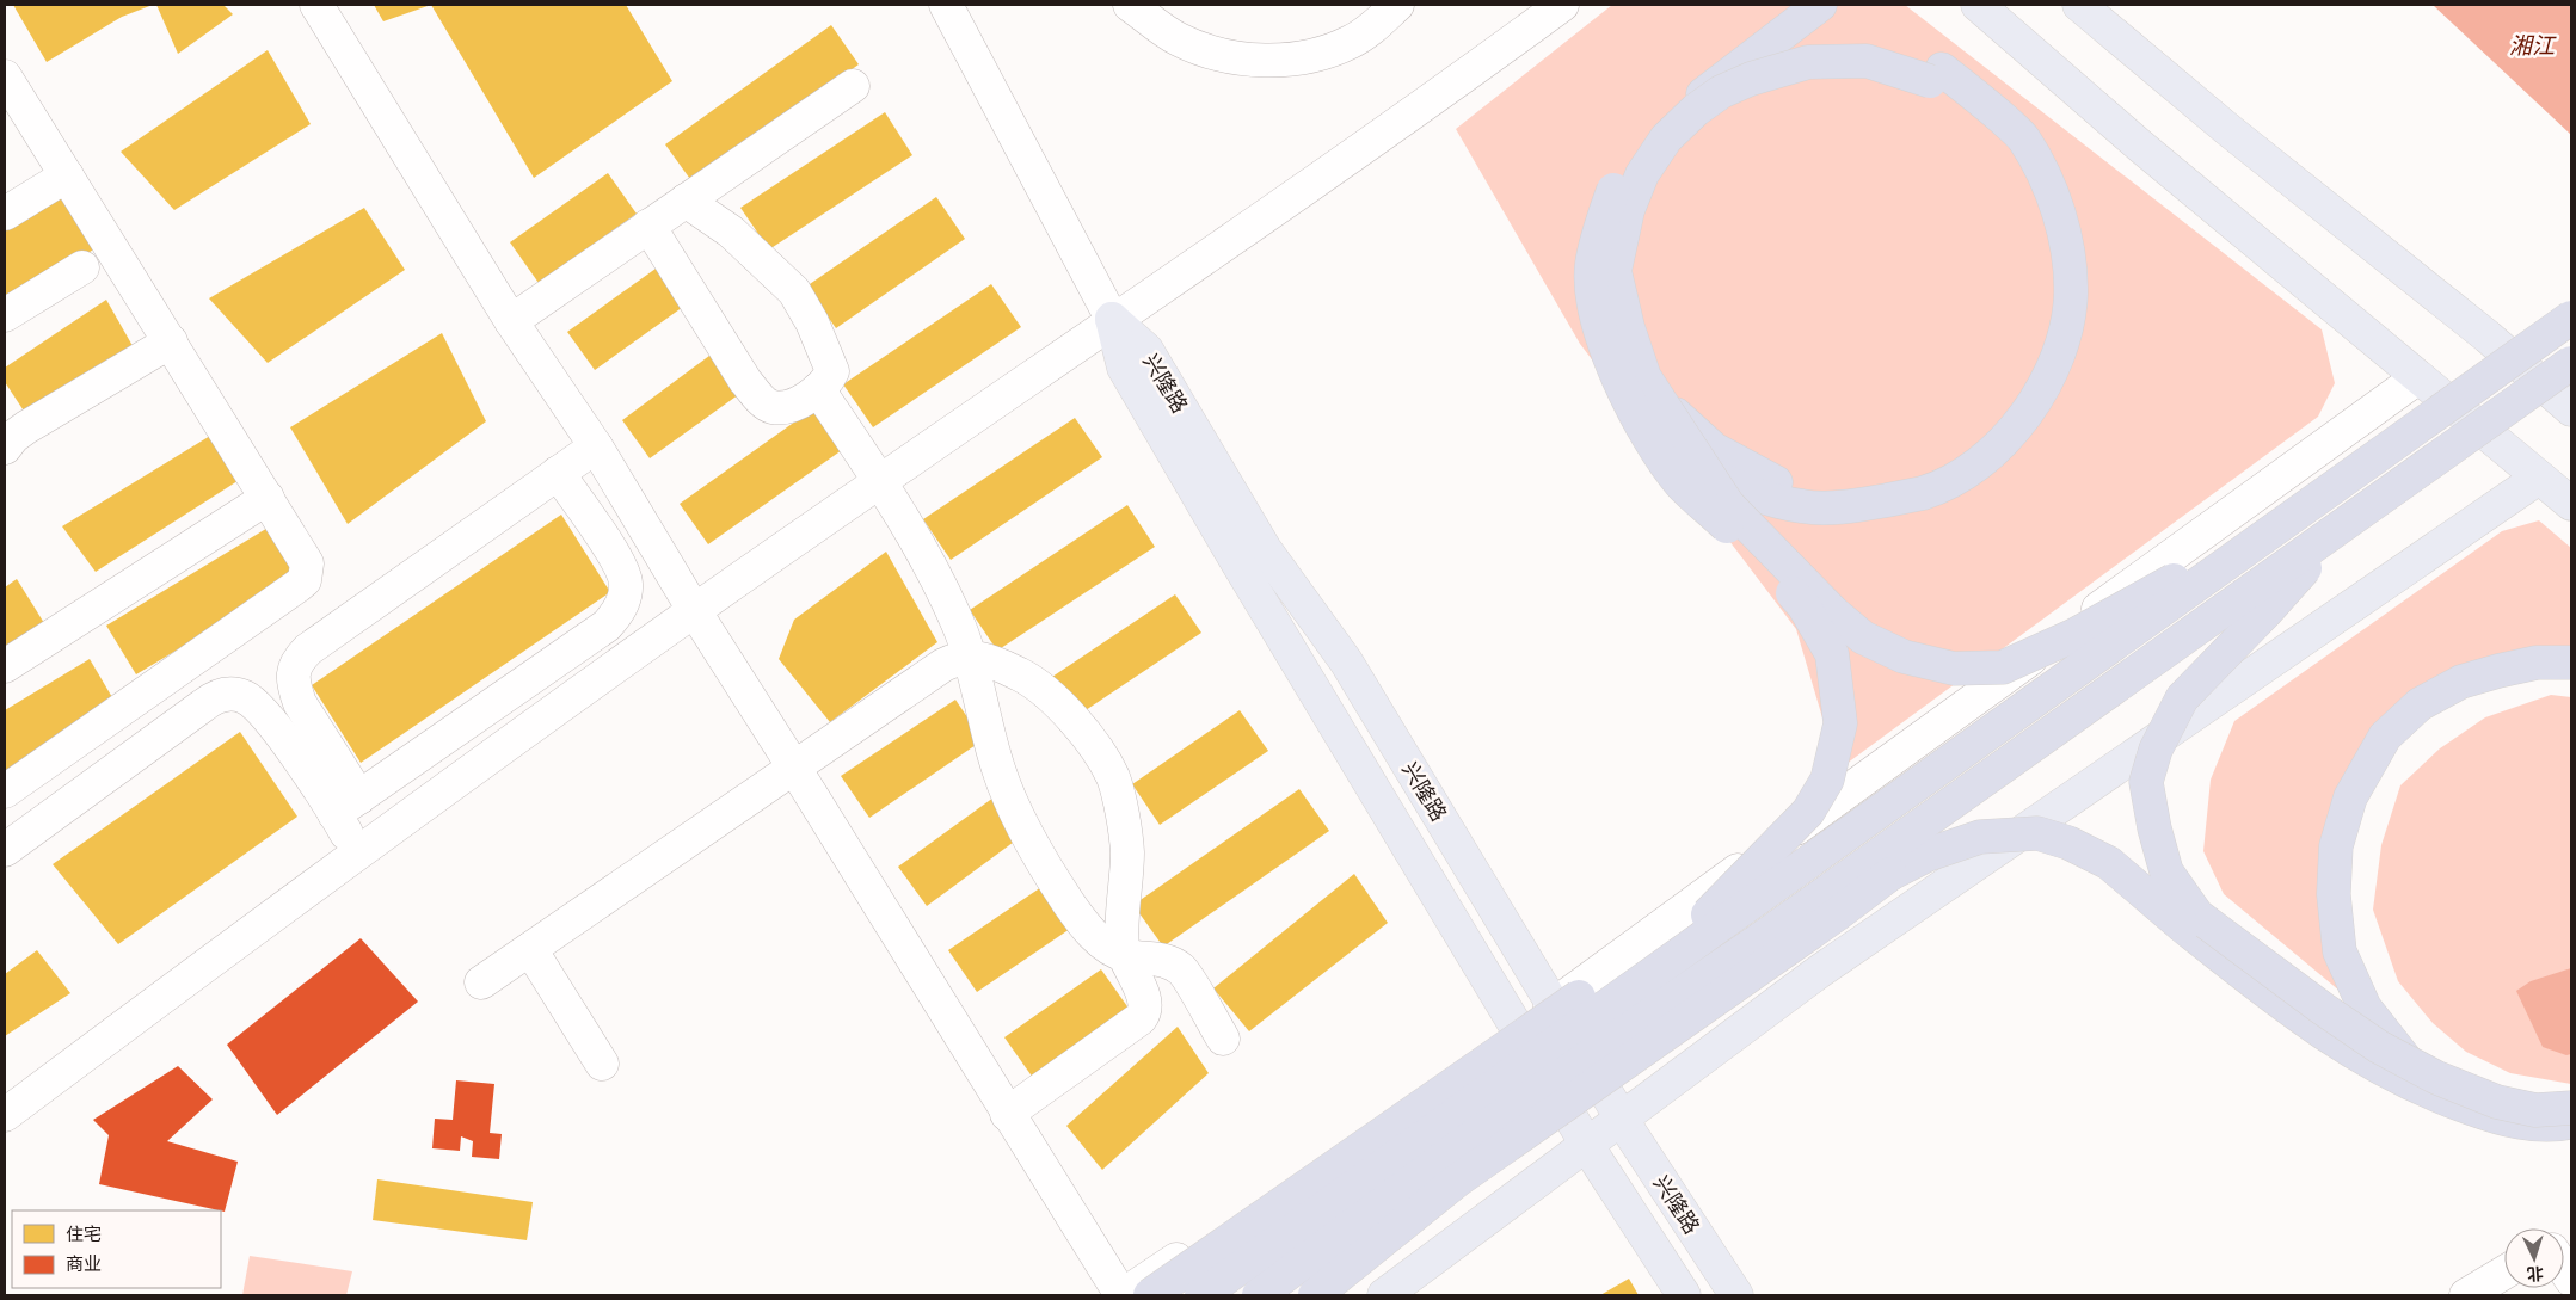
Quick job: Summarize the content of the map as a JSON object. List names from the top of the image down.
{
  "streets": {
    "main road": ["兴隆路"]
  },
  "water": ["湘江"],
  "legend": ["住宅", "商业"],
  "north": "bottom"
}
